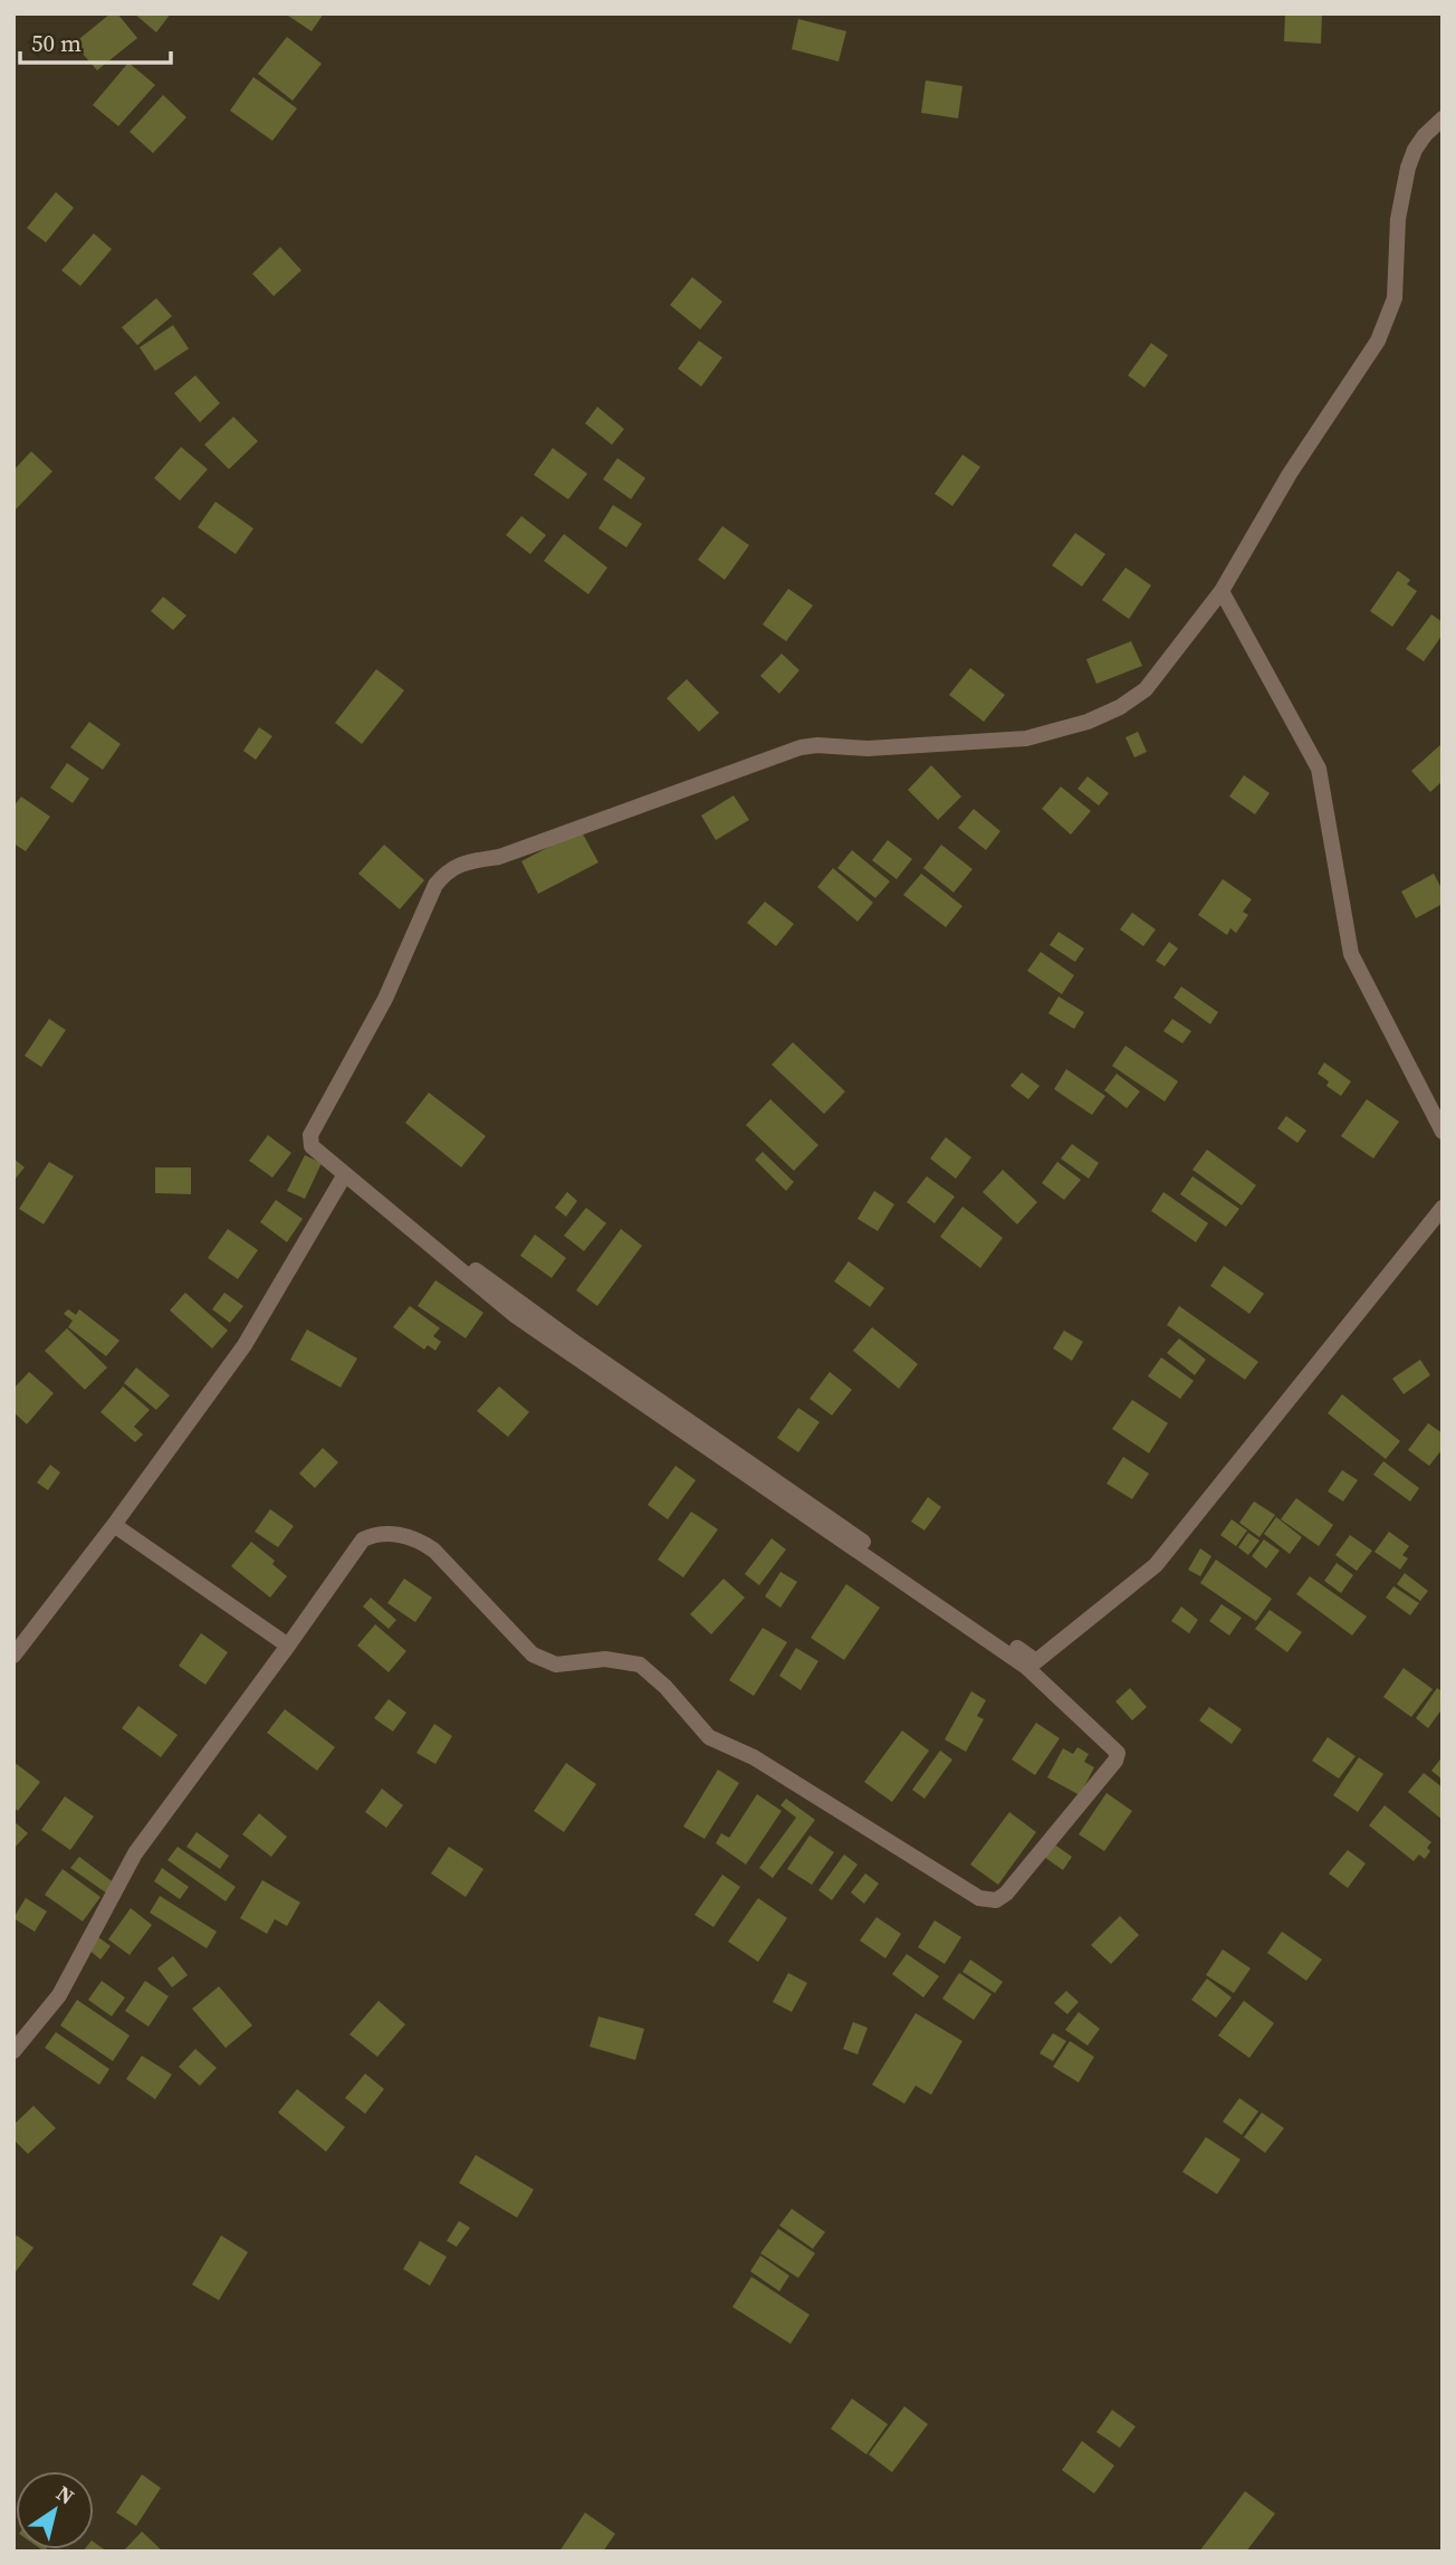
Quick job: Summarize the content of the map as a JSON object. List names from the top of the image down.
{
  "scale_bar": "50 m",
  "north": "top right"
}
